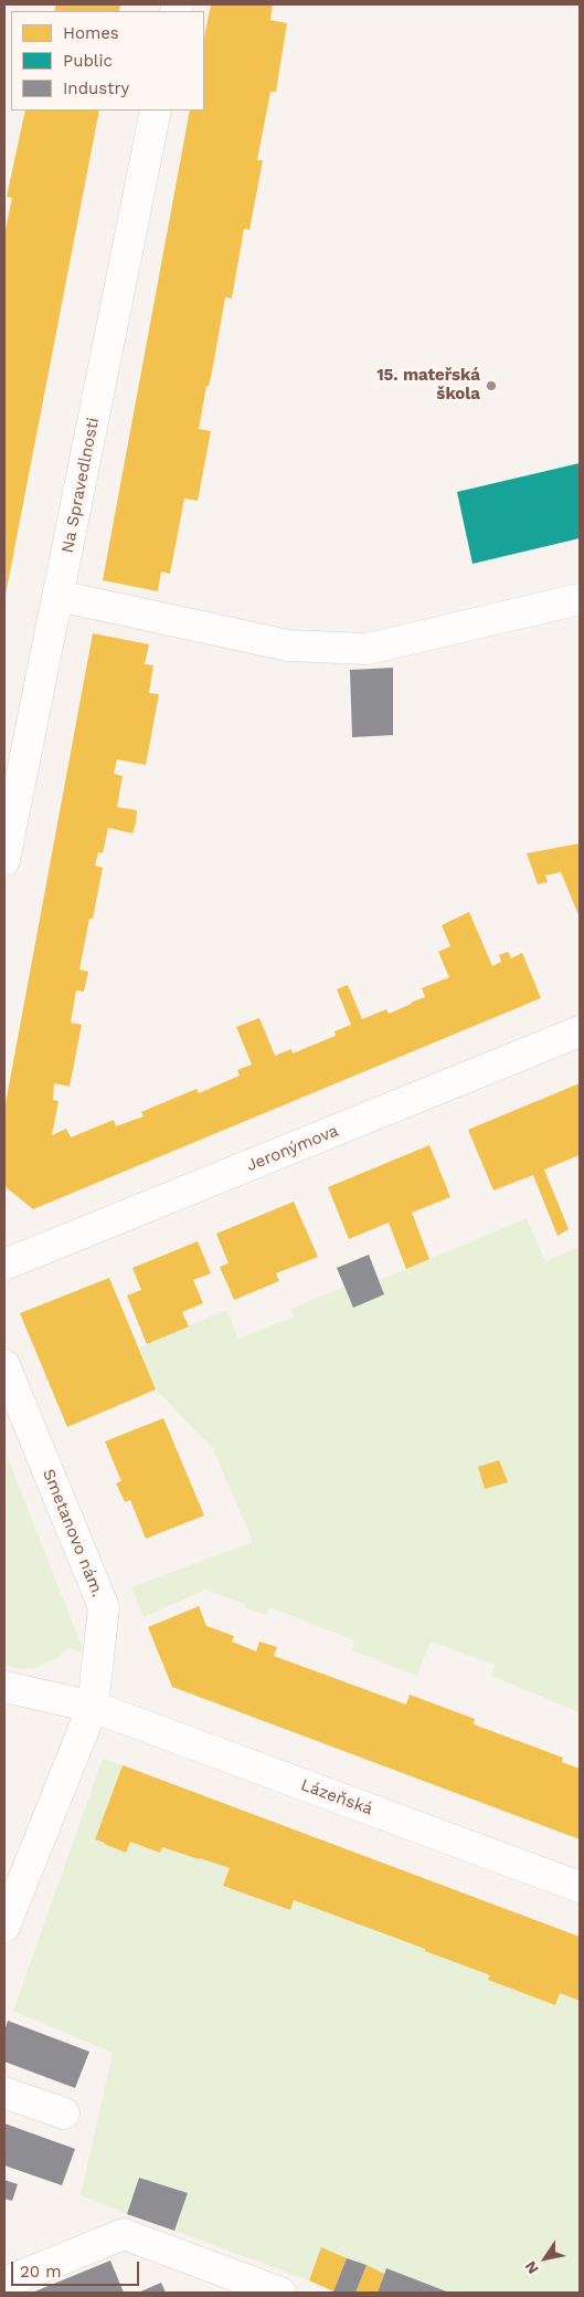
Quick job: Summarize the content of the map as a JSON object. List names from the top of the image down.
{
  "streets": {
    "street": [
      "Na Spravedlnosti",
      "Jeronýmova",
      "Smetanovo nám.",
      "Lázeňská"
    ]
  },
  "crossings": [
    ["Smetanovo nám.", "Lázeňská"]
  ],
  "places": ["15. mateřská škola"],
  "legend": ["Homes", "Public", "Industry"],
  "scale_bar": "20 m",
  "north": "bottom left"
}
